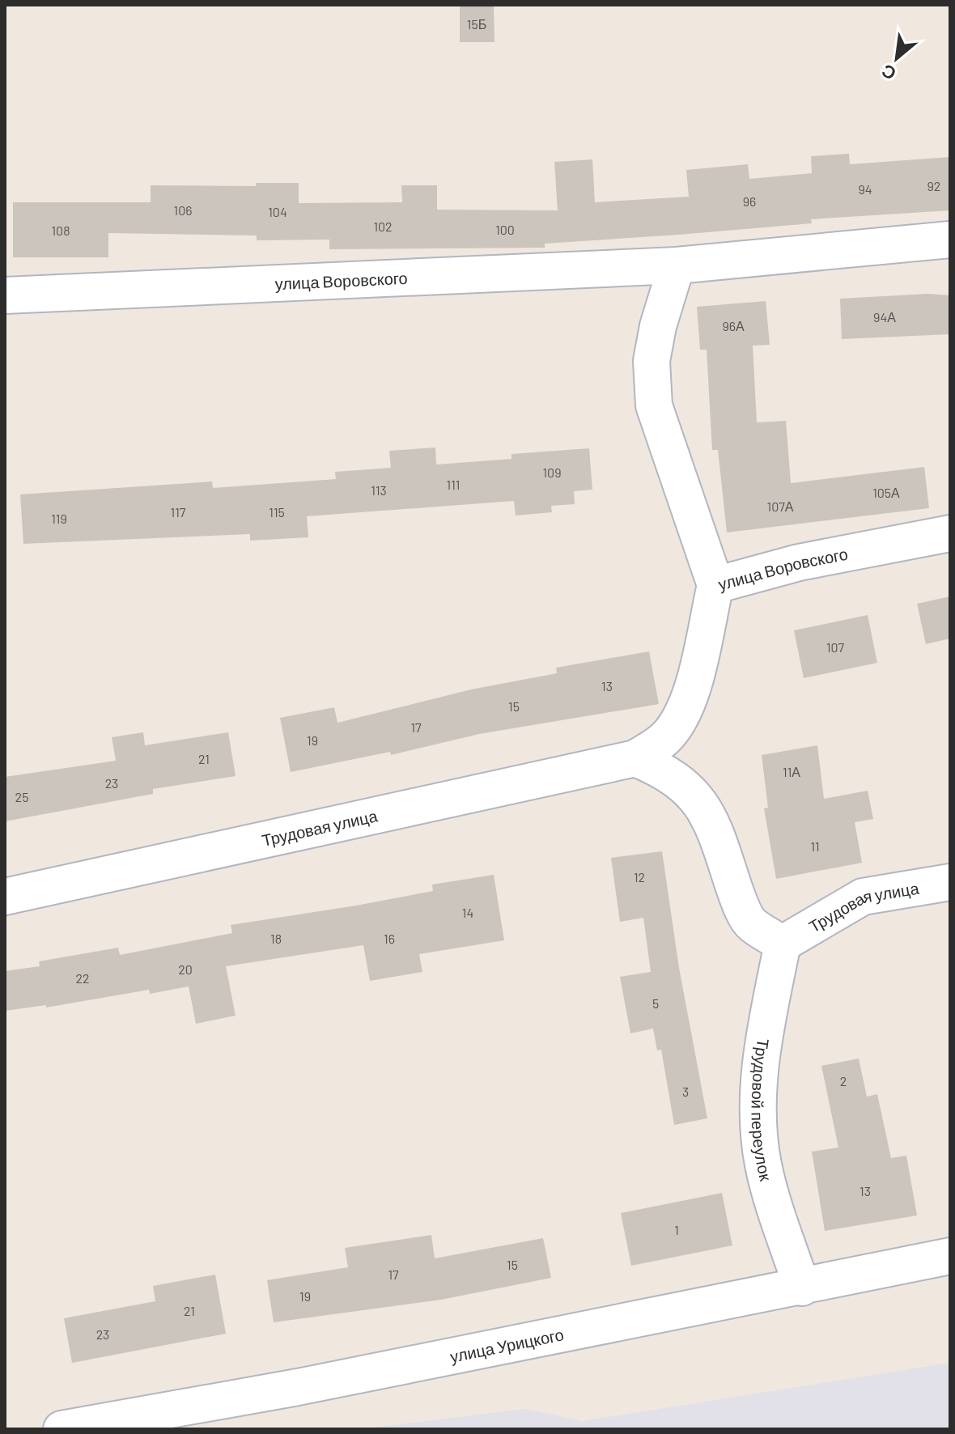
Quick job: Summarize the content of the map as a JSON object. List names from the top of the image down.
{
  "streets": {
    "street": [
      "улица Воровского",
      "Трудовая улица",
      "Трудовой переулок",
      "улица Урицкого"
    ]
  },
  "crossings": [
    ["Трудовая улица", "Трудовой переулок"],
    ["Трудовой переулок", "улица Урицкого"]
  ],
  "house_numbers": [
    "15Б",
    "92",
    "94",
    "96",
    "106",
    "104",
    "102",
    "100",
    "108",
    "94А",
    "96А",
    "109",
    "111",
    "113",
    "105А",
    "107А",
    "117",
    "115",
    "119",
    "107",
    "13",
    "15",
    "17",
    "19",
    "21",
    "11А",
    "23",
    "25",
    "11",
    "12",
    "14",
    "18",
    "16",
    "20",
    "22",
    "5",
    "2",
    "3",
    "13",
    "1",
    "15",
    "17",
    "19",
    "21",
    "23"
  ],
  "north": "bottom left"
}
